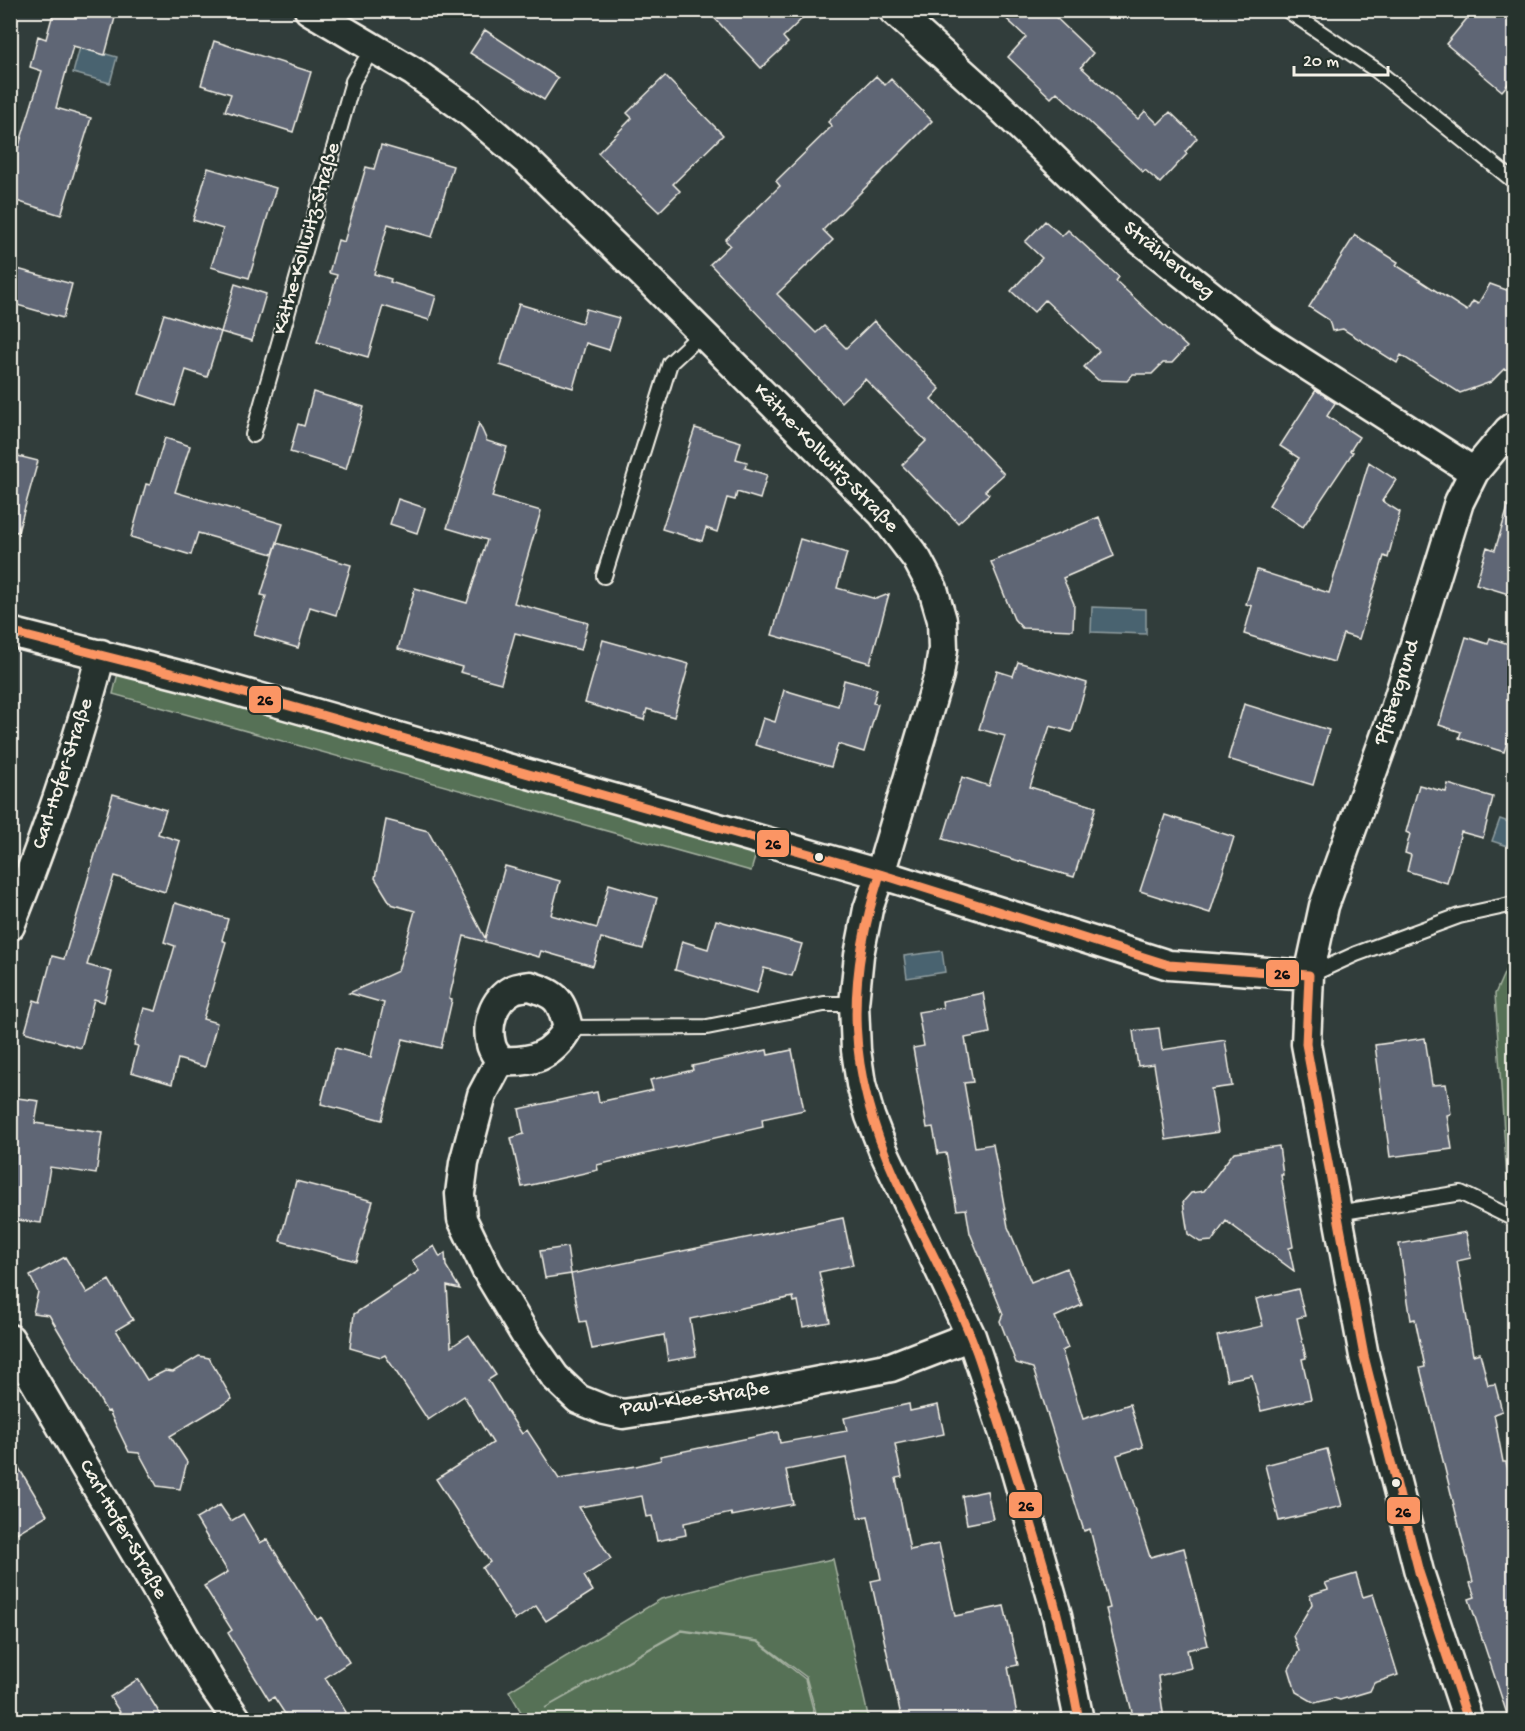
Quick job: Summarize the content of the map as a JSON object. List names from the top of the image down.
{
  "streets": {
    "street": [
      "Käthe-Kollwitz-Straße",
      "Strählerweg",
      "Pfistergrund",
      "Carl-Hofer-Straße",
      "Paul-Klee-Straße"
    ]
  },
  "crossings": [
    ["Käthe-Kollwitz-Straße", "Paul-Klee-Straße"],
    ["Strählerweg", "Pfistergrund"]
  ],
  "lines": ["transit line 26"],
  "scale_bar": "20 m"
}
